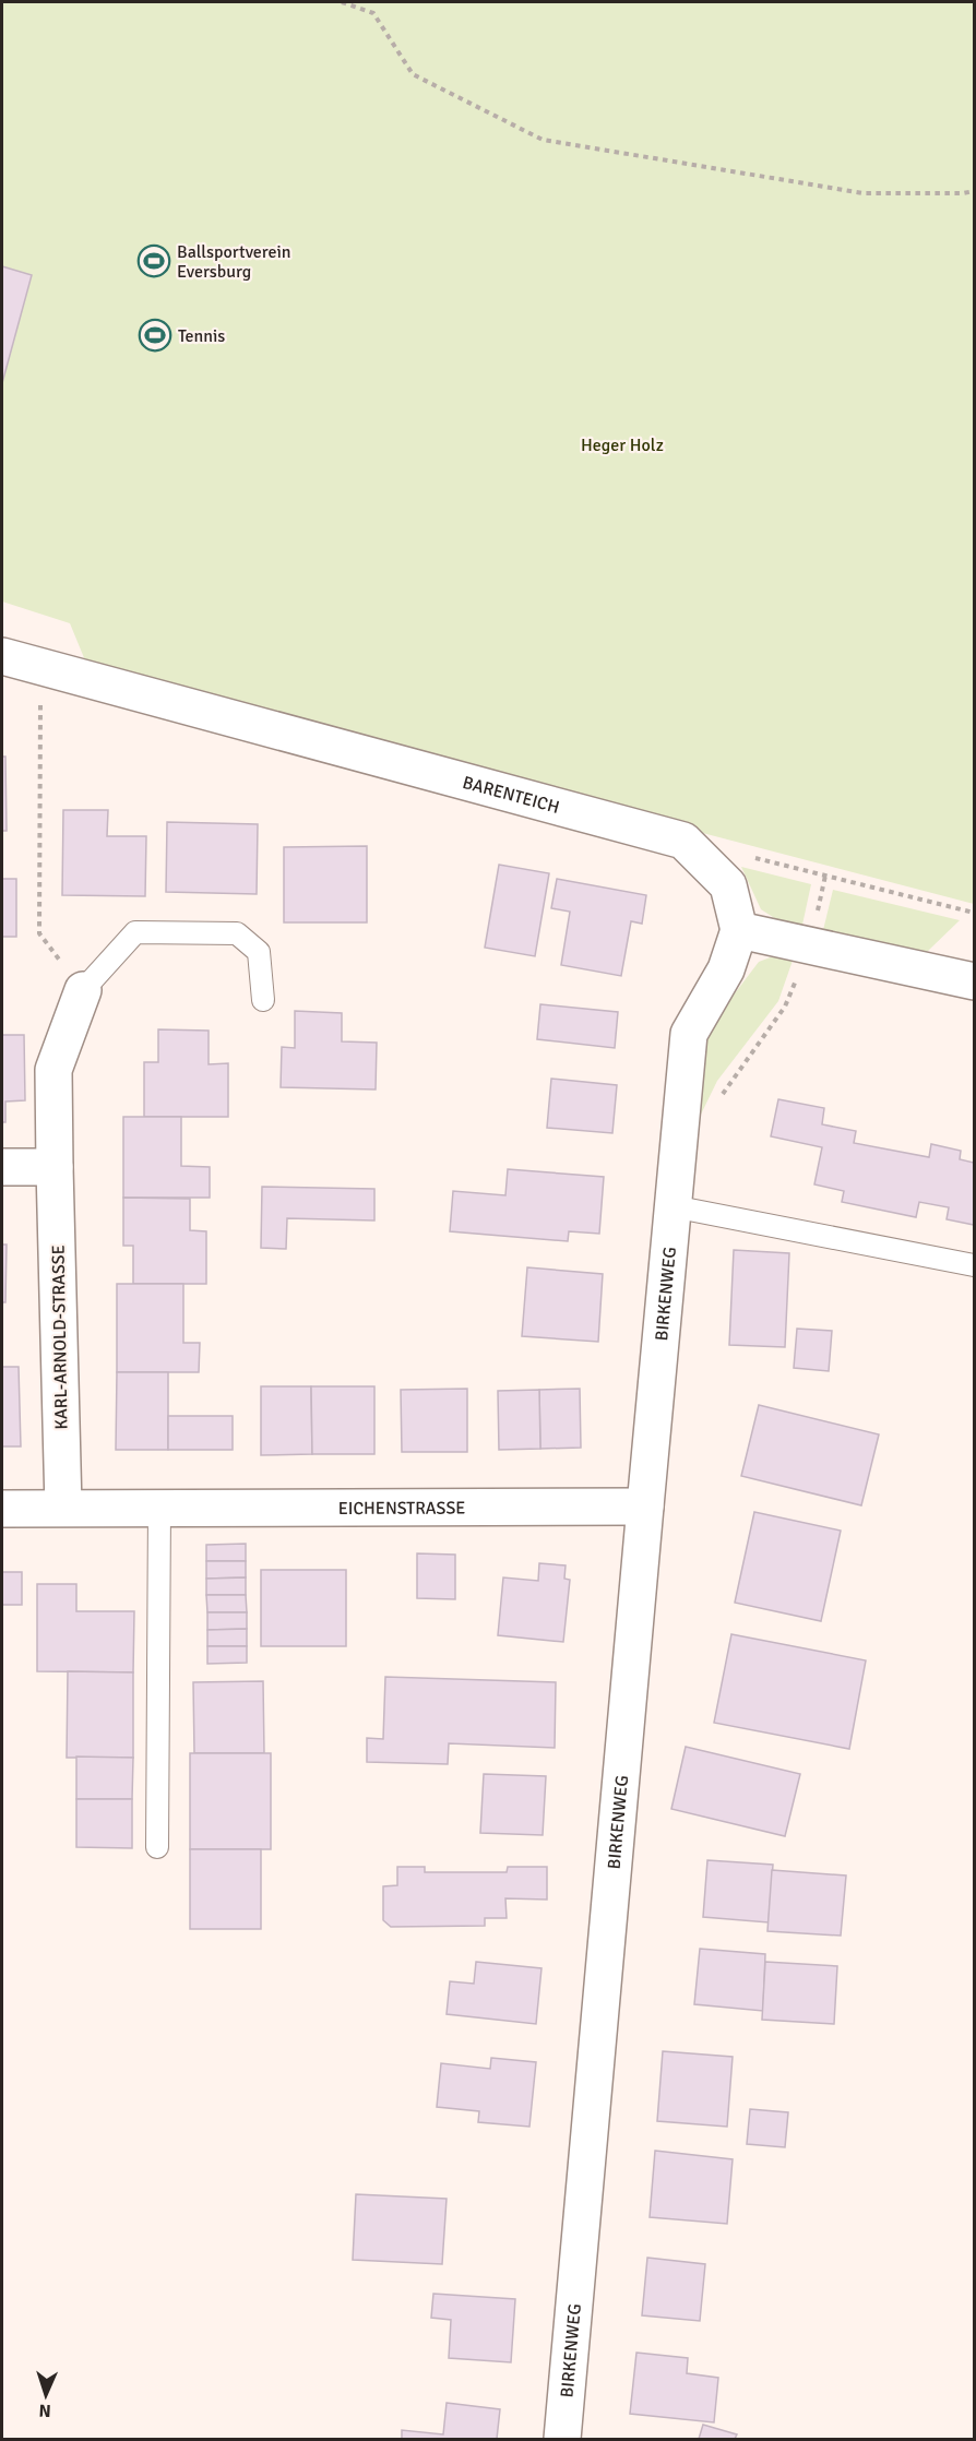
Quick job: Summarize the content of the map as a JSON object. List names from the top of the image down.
{
  "streets": {
    "street": [
      "BARENTEICH",
      "BIRKENWEG",
      "KARL-ARNOLD-STRASSE",
      "EICHENSTRASSE"
    ]
  },
  "crossings": [
    ["BARENTEICH", "BIRKENWEG"],
    ["BIRKENWEG", "EICHENSTRASSE"],
    ["KARL-ARNOLD-STRASSE", "EICHENSTRASSE"]
  ],
  "parks": ["Heger Holz"],
  "places": {
    "sports": ["Ballsportverein Eversburg", "Tennis"]
  },
  "north": "bottom"
}
